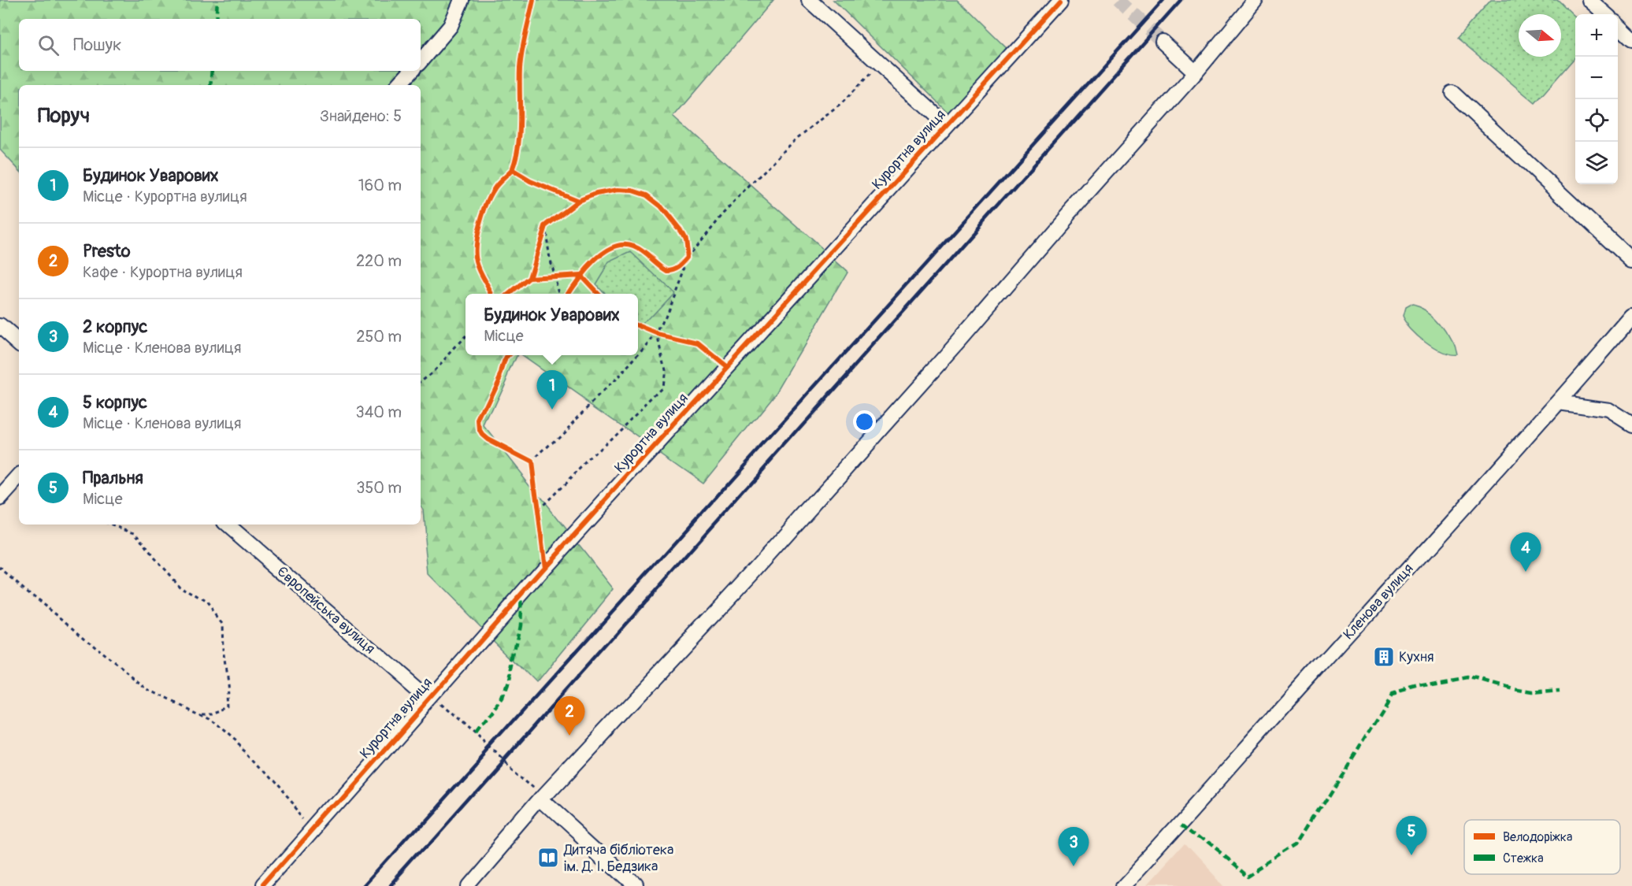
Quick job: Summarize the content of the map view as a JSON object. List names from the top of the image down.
{
  "streets": {
    "street": ["Курортна вулиця", "Кленова вулиця", "Європейська вулиця"]
  },
  "crossings": [
    ["Курортна вулиця", "Європейська вулиця"]
  ],
  "places": {
    "building": ["Кухня"],
    "library": ["Дитяча бібліотека ім. Д. І. Бедзика"]
  },
  "legend": ["Велодоріжка", "Стежка"],
  "north": "right",
  "page": {
    "map_buttons": ["+", "−"],
    "search": "Пошук",
    "heading": ["Поруч", "Знайдено: 5"],
    "list": [
      {
        "mark": "1",
        "name": "Будинок Уварових",
        "note": "Місце · Курортна вулиця",
        "value": "160 m"
      },
      {
        "mark": "2",
        "name": "Presto",
        "note": "Кафе · Курортна вулиця",
        "value": "220 m"
      },
      {
        "mark": "3",
        "name": "2 корпус",
        "note": "Місце · Кленова вулиця",
        "value": "250 m"
      },
      {
        "mark": "4",
        "name": "5 корпус",
        "note": "Місце · Кленова вулиця",
        "value": "340 m"
      },
      {
        "mark": "5",
        "name": "Пральня",
        "note": "Місце",
        "value": "350 m"
      }
    ],
    "popup": ["Будинок Уварових", "Місце"],
    "pins": [
      "1",
      "4",
      "2",
      "5",
      "3"
    ]
  }
}
